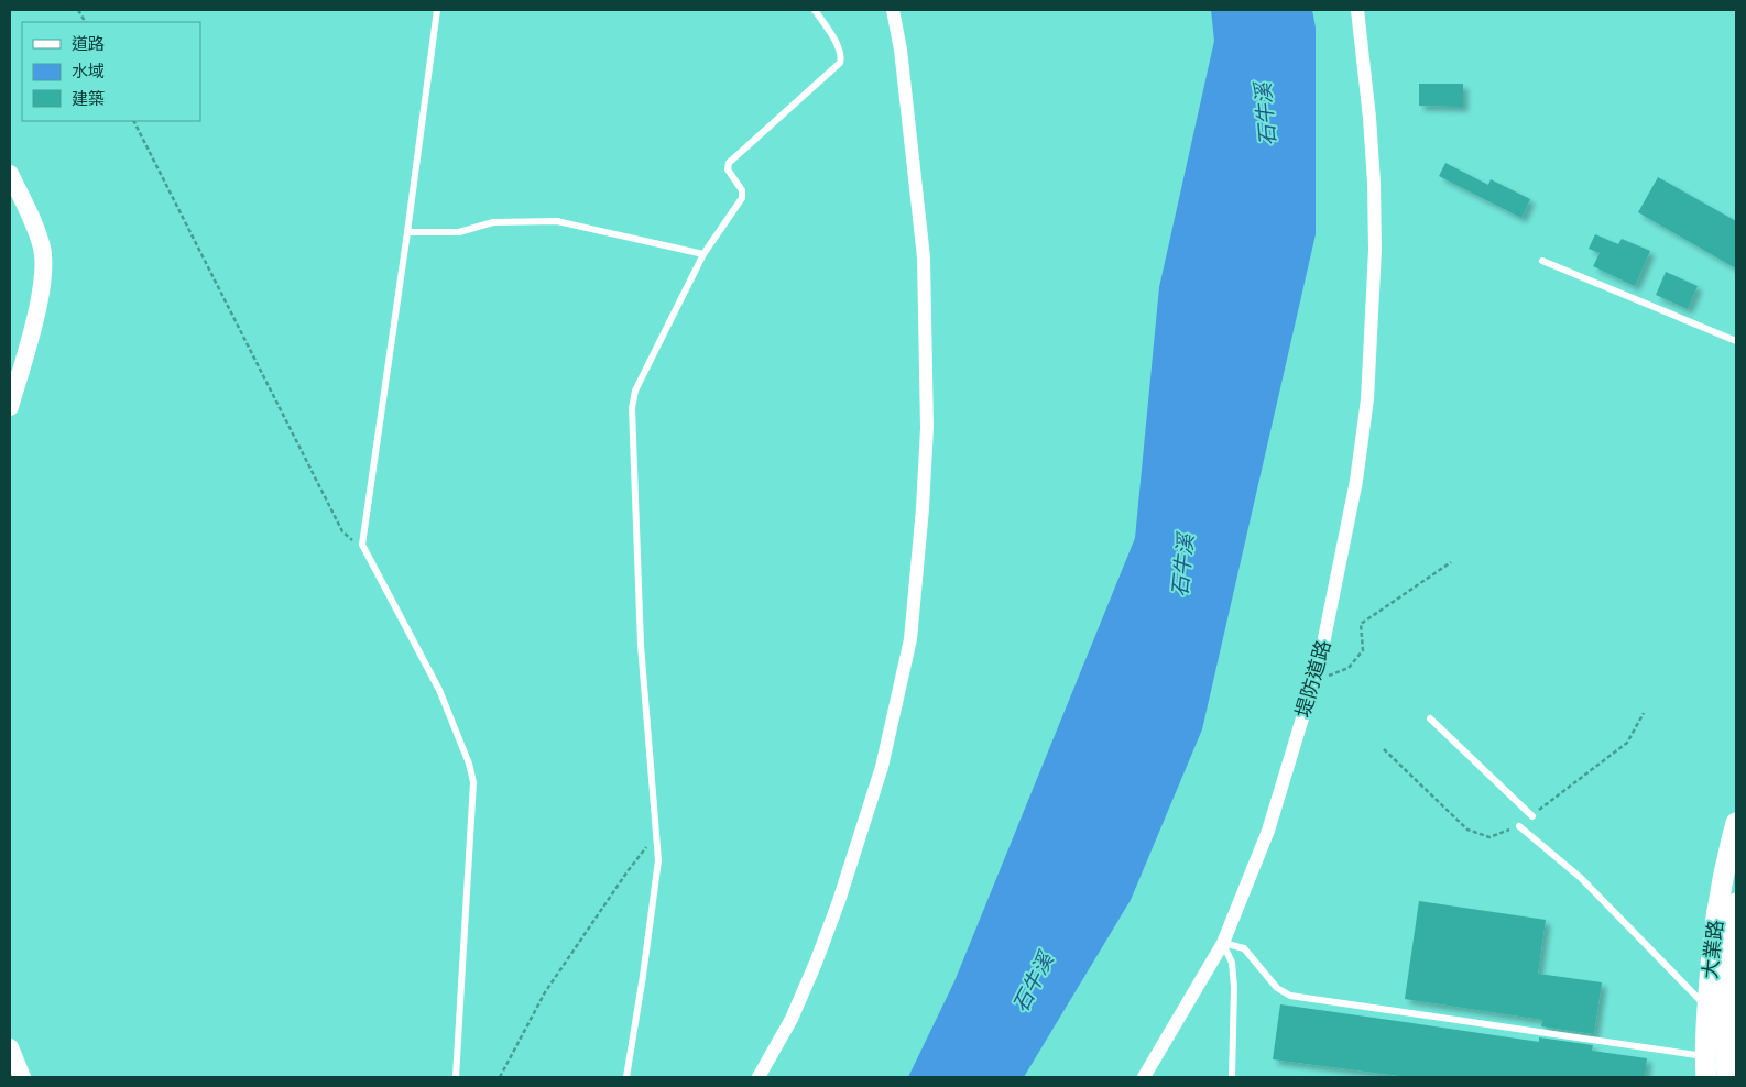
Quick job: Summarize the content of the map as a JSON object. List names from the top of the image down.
{
  "streets": {
    "main road": ["大業路"],
    "street": ["堤防道路"]
  },
  "water": ["石牛溪"],
  "legend": ["道路", "水域", "建築"]
}
